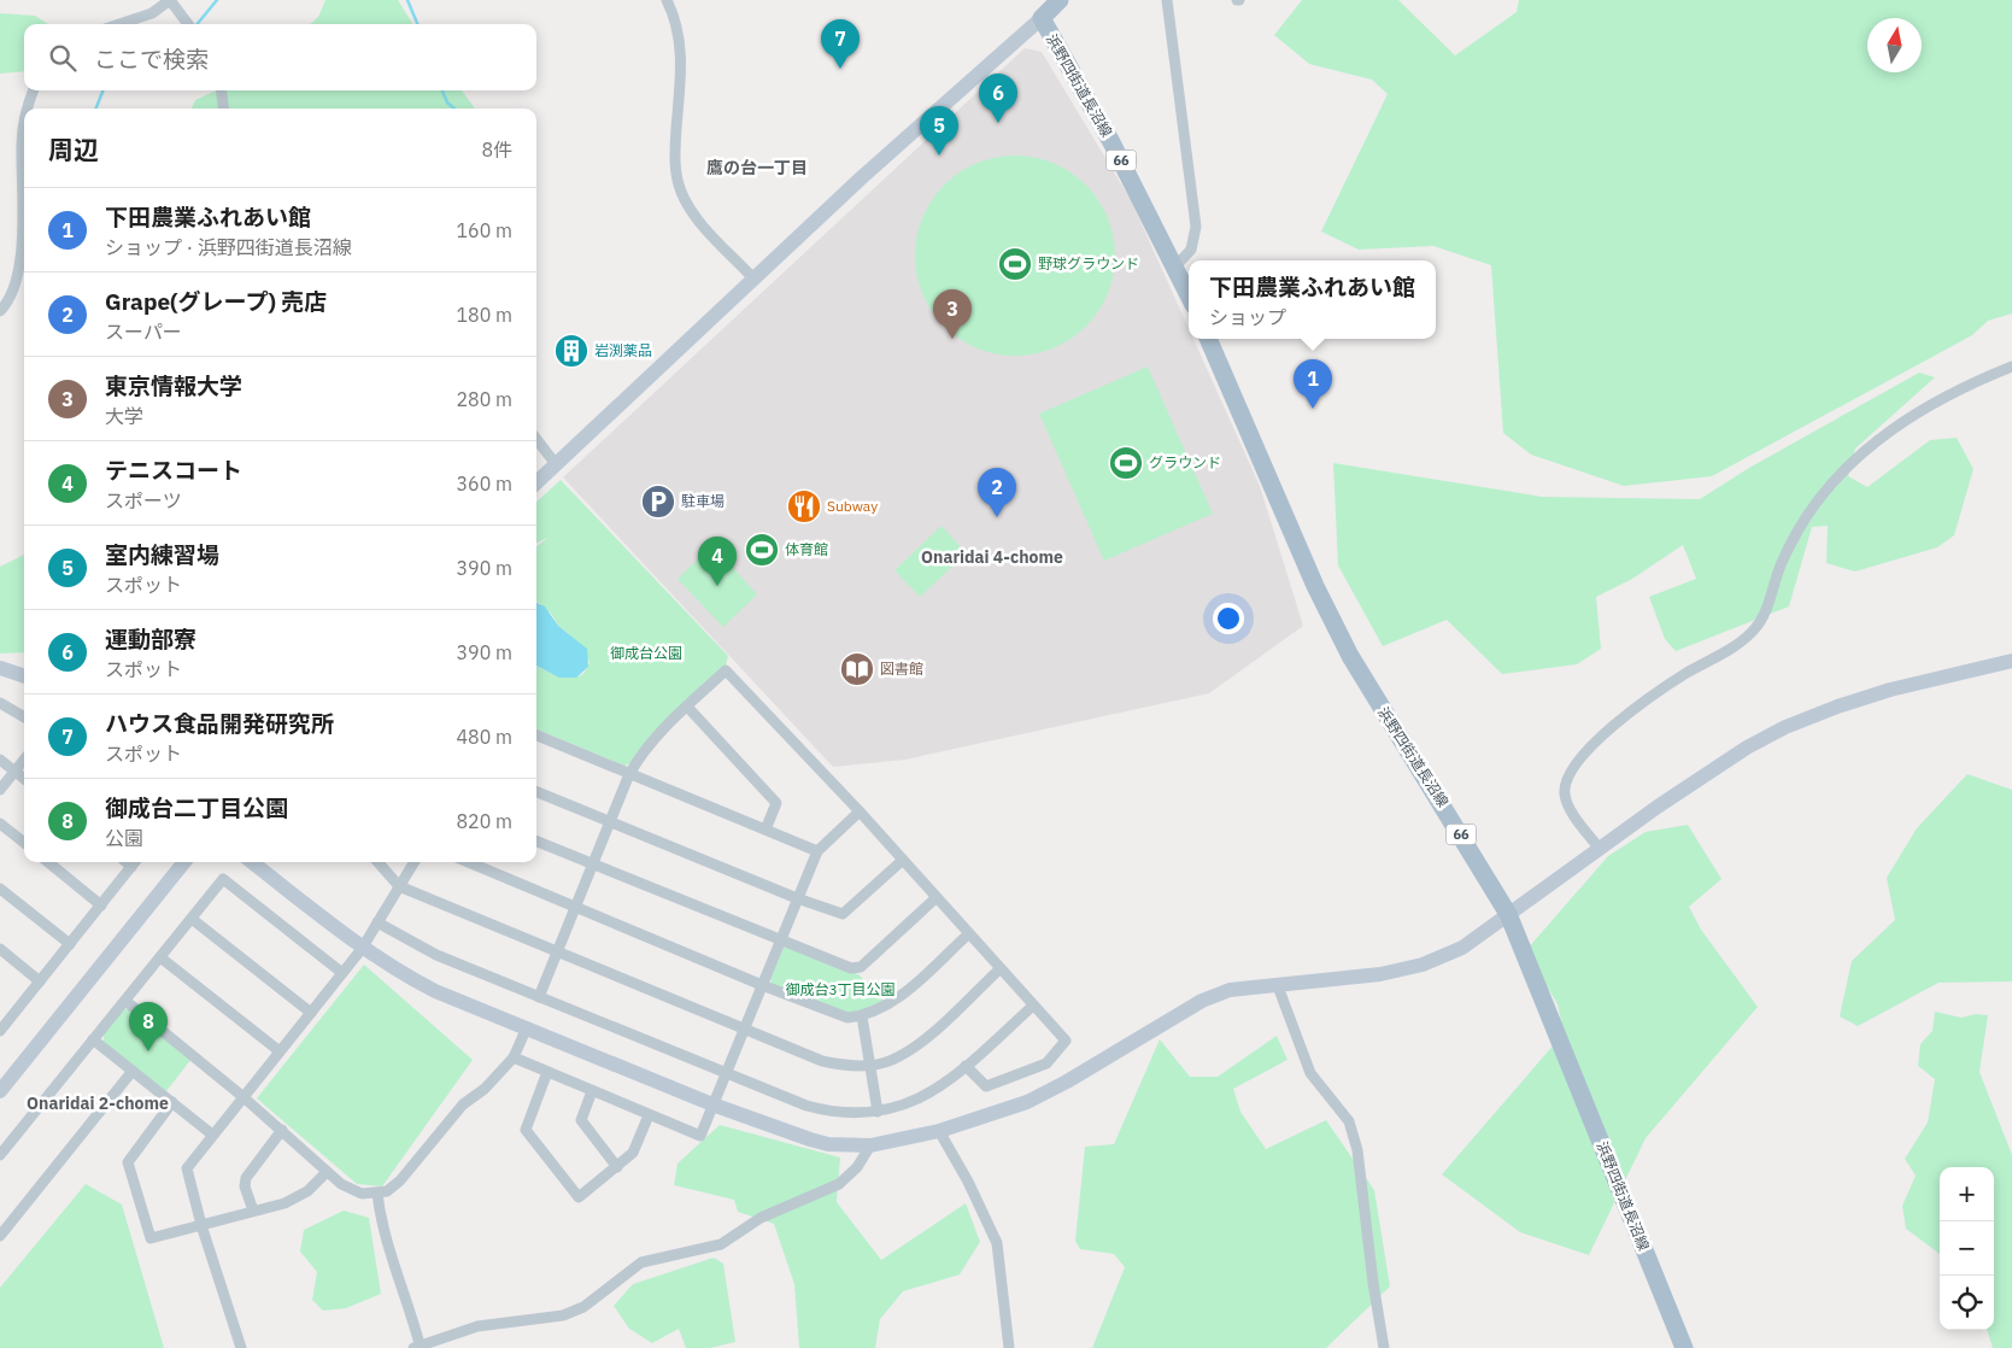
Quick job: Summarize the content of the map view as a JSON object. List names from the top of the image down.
{
  "streets": {
    "main road": ["浜野四街道長沼線", "66"]
  },
  "districts": ["鷹の台一丁目", "Onaridai 4-chome", "Onaridai 2-chome"],
  "parks": ["御成台公園", "御成台3丁目公園"],
  "places": {
    "sports": ["野球グラウンド", "グラウンド", "体育館"],
    "building": ["岩渕薬品"],
    "parking": ["駐車場"],
    "restaurant": ["Subway"],
    "library": ["図書館"]
  },
  "north": "top",
  "page": {
    "pins": [
      "7",
      "6",
      "5",
      "3",
      "1",
      "2",
      "4",
      "8"
    ],
    "search": "ここで検索",
    "heading": ["周辺", "8件"],
    "list": [
      {
        "mark": "1",
        "name": "下田農業ふれあい館",
        "note": "ショップ · 浜野四街道長沼線",
        "value": "160 m"
      },
      {
        "mark": "2",
        "name": "Grape(グレープ) 売店",
        "note": "スーパー",
        "value": "180 m"
      },
      {
        "mark": "3",
        "name": "東京情報大学",
        "note": "大学",
        "value": "280 m"
      },
      {
        "mark": "4",
        "name": "テニスコート",
        "note": "スポーツ",
        "value": "360 m"
      },
      {
        "mark": "5",
        "name": "室内練習場",
        "note": "スポット",
        "value": "390 m"
      },
      {
        "mark": "6",
        "name": "運動部寮",
        "note": "スポット",
        "value": "390 m"
      },
      {
        "mark": "7",
        "name": "ハウス食品開発研究所",
        "note": "スポット",
        "value": "480 m"
      },
      {
        "mark": "8",
        "name": "御成台二丁目公園",
        "note": "公園",
        "value": "820 m"
      }
    ],
    "popup": ["下田農業ふれあい館", "ショップ"],
    "map_buttons": ["+", "−"]
  }
}
